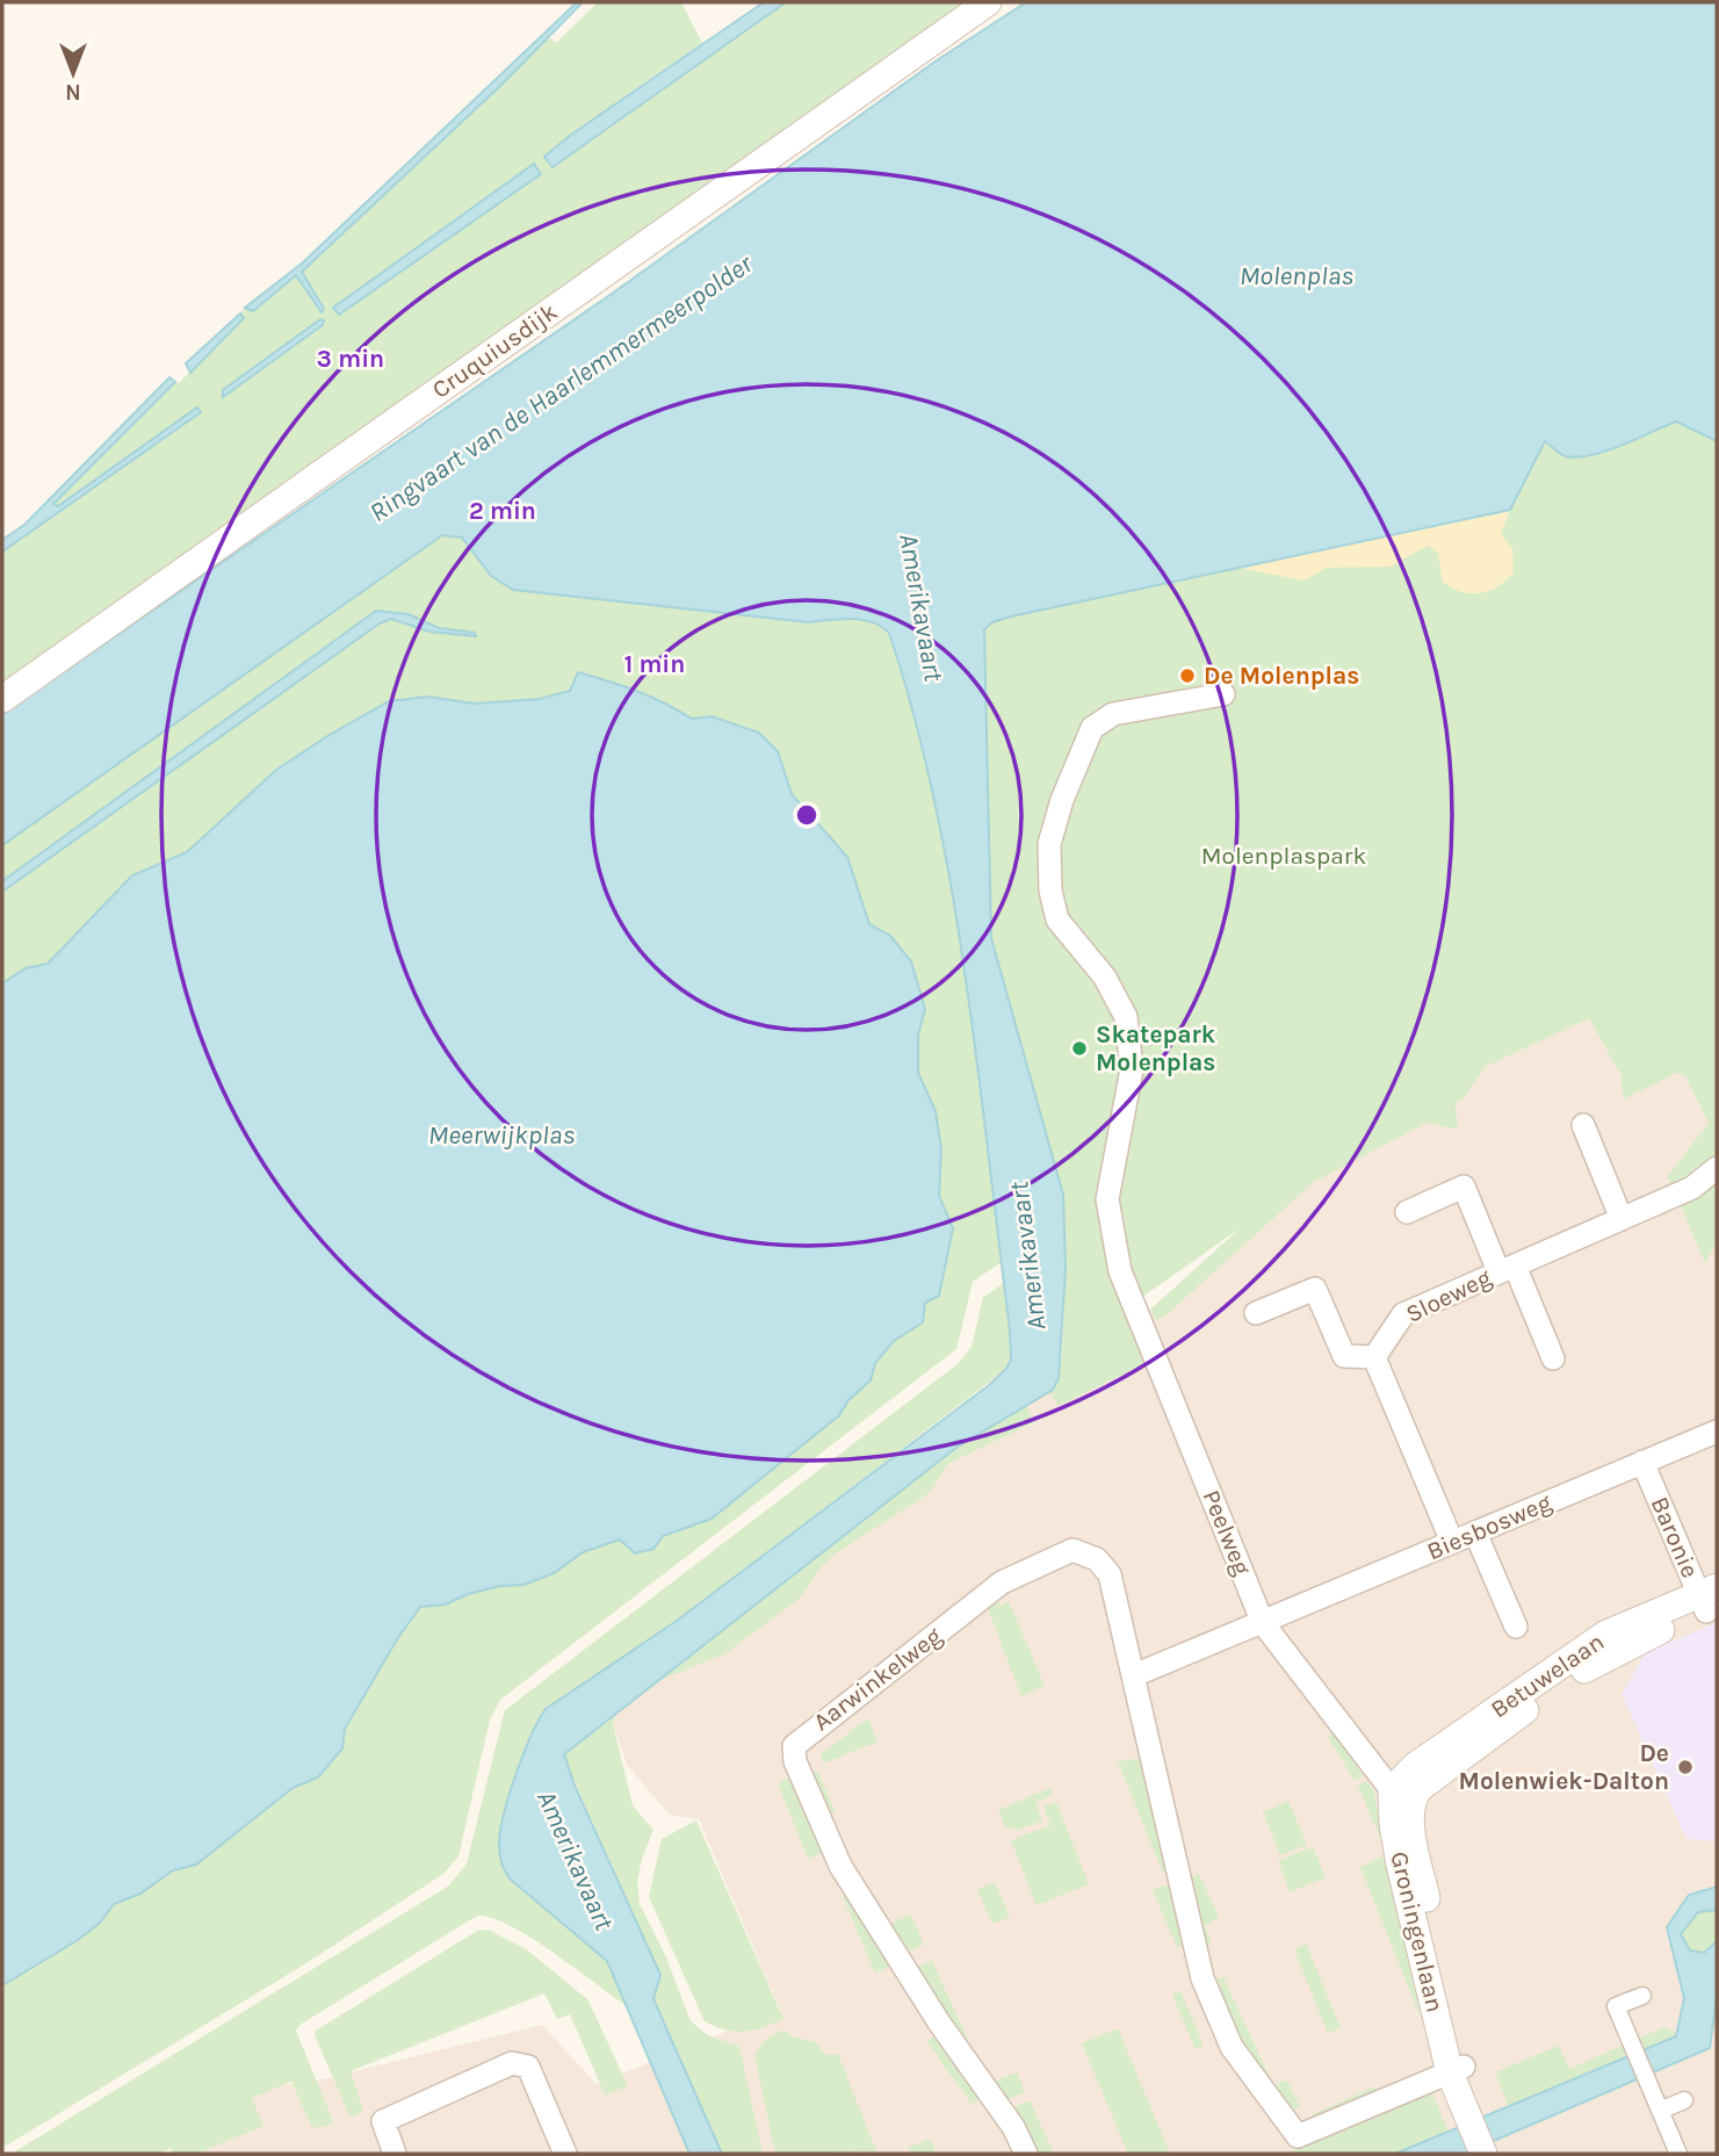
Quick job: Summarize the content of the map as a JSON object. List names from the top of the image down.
{
  "streets": {
    "street": [
      "Cruquiusdijk",
      "Sloeweg",
      "Biesbosweg",
      "Peelweg",
      "Baronie",
      "Betuwelaan",
      "Aarwinkelweg",
      "Groningenlaan"
    ]
  },
  "crossings": [
    ["Biesbosweg", "Peelweg"],
    ["Biesbosweg", "Baronie"],
    ["Peelweg", "Betuwelaan"],
    ["Peelweg", "Groningenlaan"],
    ["Baronie", "Betuwelaan"],
    ["Betuwelaan", "Groningenlaan"],
    ["Aarwinkelweg", "Groningenlaan"]
  ],
  "water": [
    "Molenplas",
    "Ringvaart van de Haarlemmermeerpolder",
    "Amerikavaart",
    "Meerwijkplas"
  ],
  "parks": ["Molenplaspark"],
  "places": ["De Molenplas", "Skatepark Molenplas", "De Molenwiek-Dalton"],
  "north": "bottom",
  "rings": ["3 min", "2 min", "1 min"]
}
